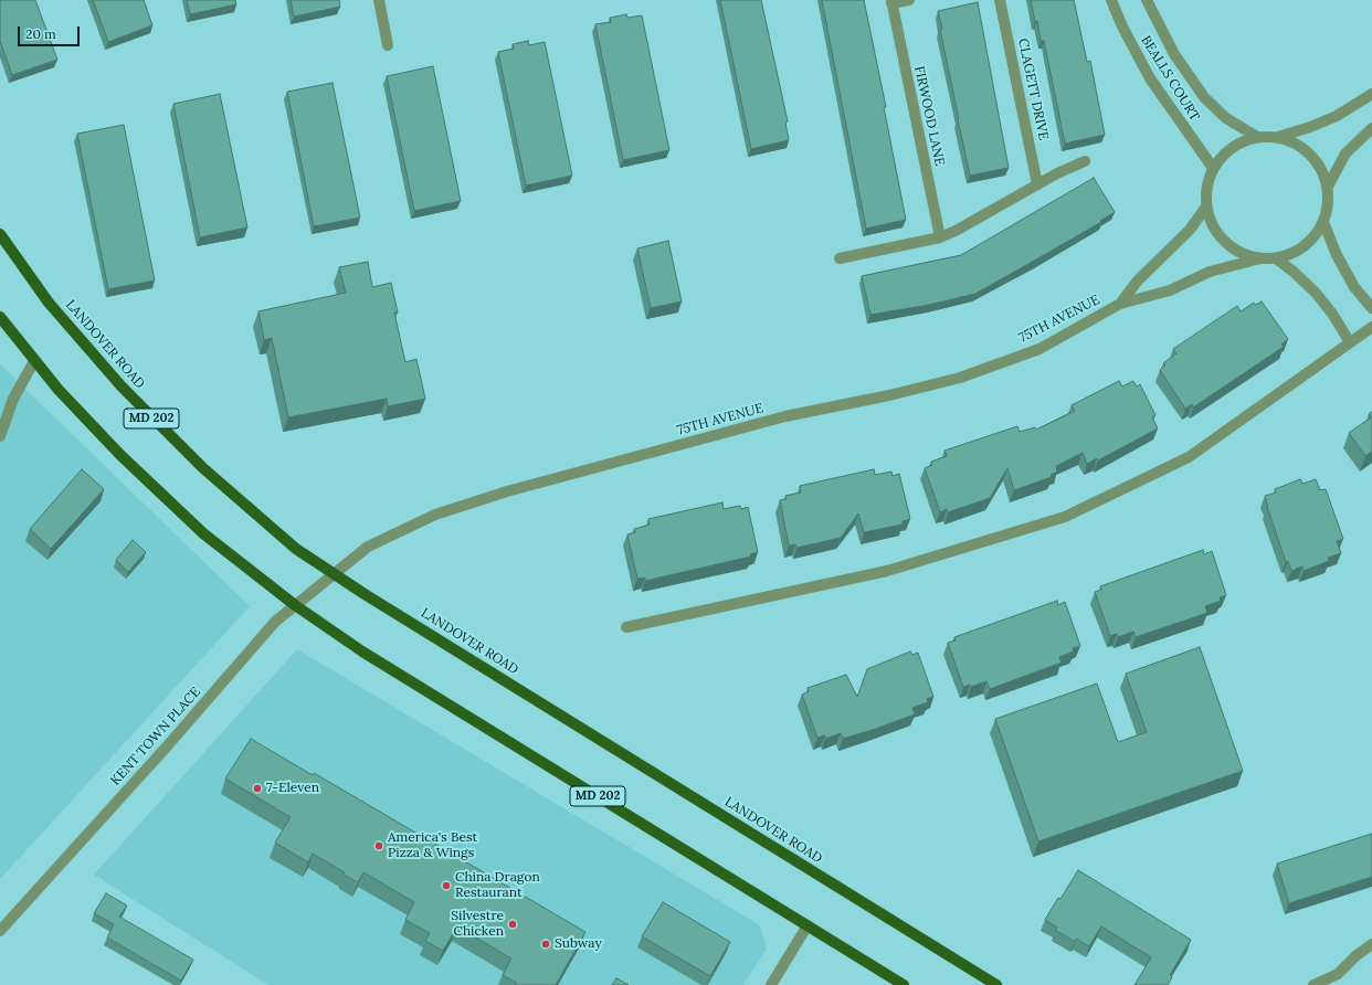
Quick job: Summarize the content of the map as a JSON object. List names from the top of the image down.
{
  "streets": {
    "main road": ["LANDOVER ROAD", "MD 202"],
    "street": [
      "BEALLS COURT",
      "CLAGETT DRIVE",
      "FIRWOOD LANE",
      "75TH AVENUE",
      "KENT TOWN PLACE"
    ]
  },
  "crossings": [
    ["BEALLS COURT", "75TH AVENUE"],
    ["75TH AVENUE", "LANDOVER ROAD"],
    ["75TH AVENUE", "KENT TOWN PLACE"],
    ["LANDOVER ROAD", "KENT TOWN PLACE"],
    ["MD 202", "KENT TOWN PLACE"]
  ],
  "places": [
    "7-Eleven",
    "America's Best Pizza & Wings",
    "China Dragon Restaurant",
    "Silvestre Chicken",
    "Subway"
  ],
  "scale_bar": "20 m"
}
